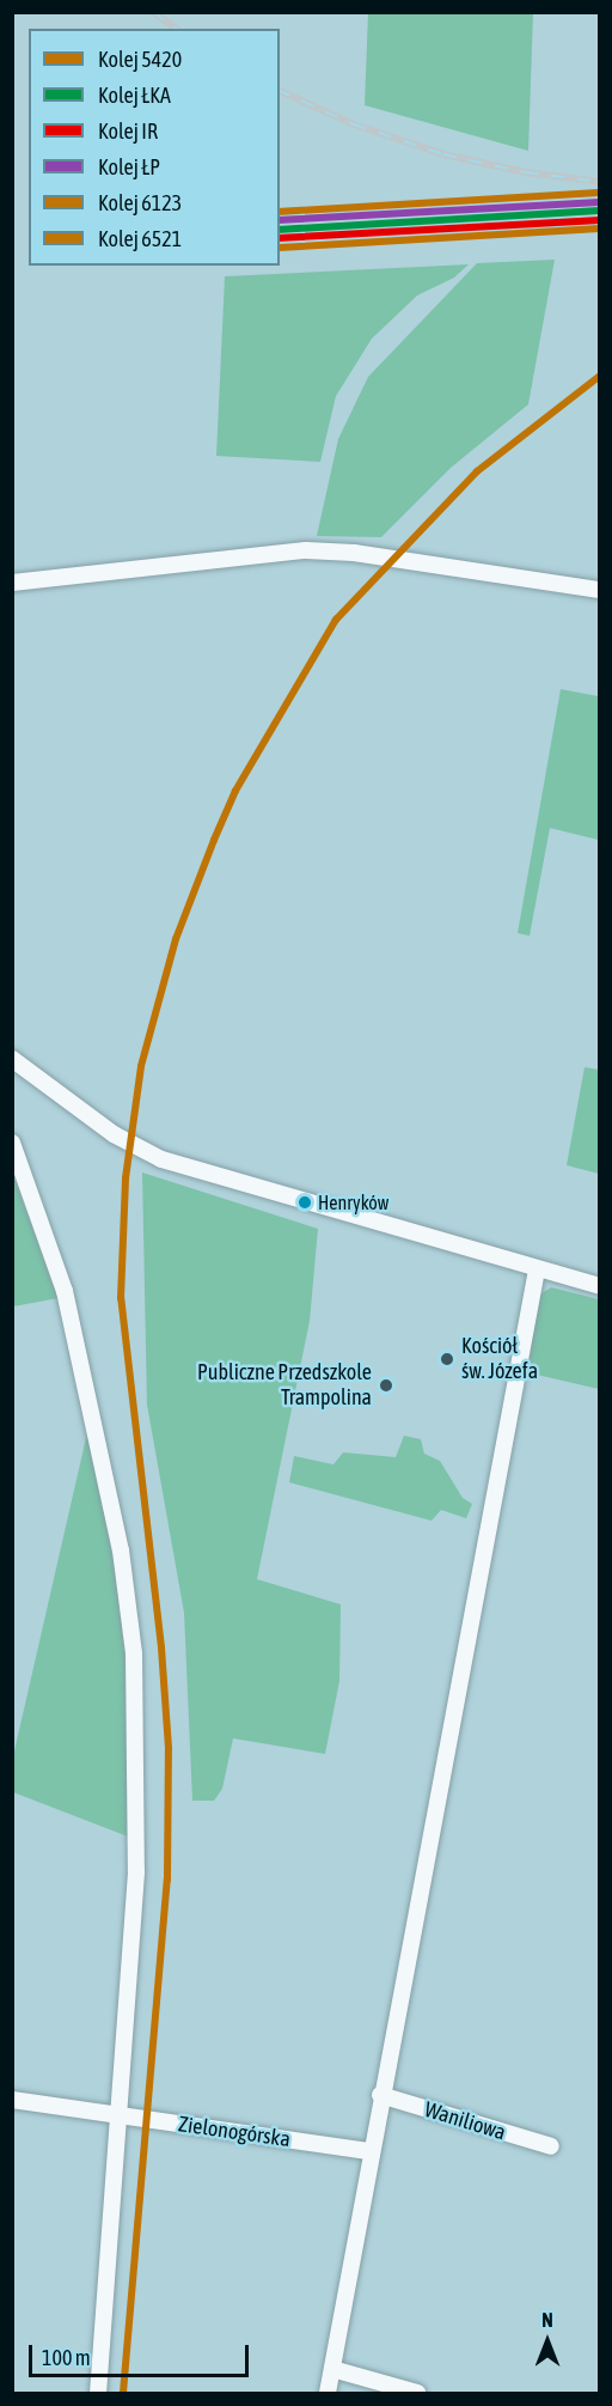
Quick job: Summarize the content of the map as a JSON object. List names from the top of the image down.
{
  "streets": {
    "street": ["Waniliowa", "Zielonogórska"]
  },
  "places": ["Henryków", "Kościół św. Józefa", "Publiczne Przedszkole Trampolina"],
  "lines": [
    "rail line 6521",
    "rail line ŁP",
    "rail line ŁKA",
    "rail line IR",
    "rail line 6123",
    "rail line 5420"
  ],
  "legend": [
    "Kolej 5420",
    "Kolej ŁKA",
    "Kolej IR",
    "Kolej ŁP",
    "Kolej 6123",
    "Kolej 6521"
  ],
  "scale_bar": "100 m",
  "north": "top"
}
